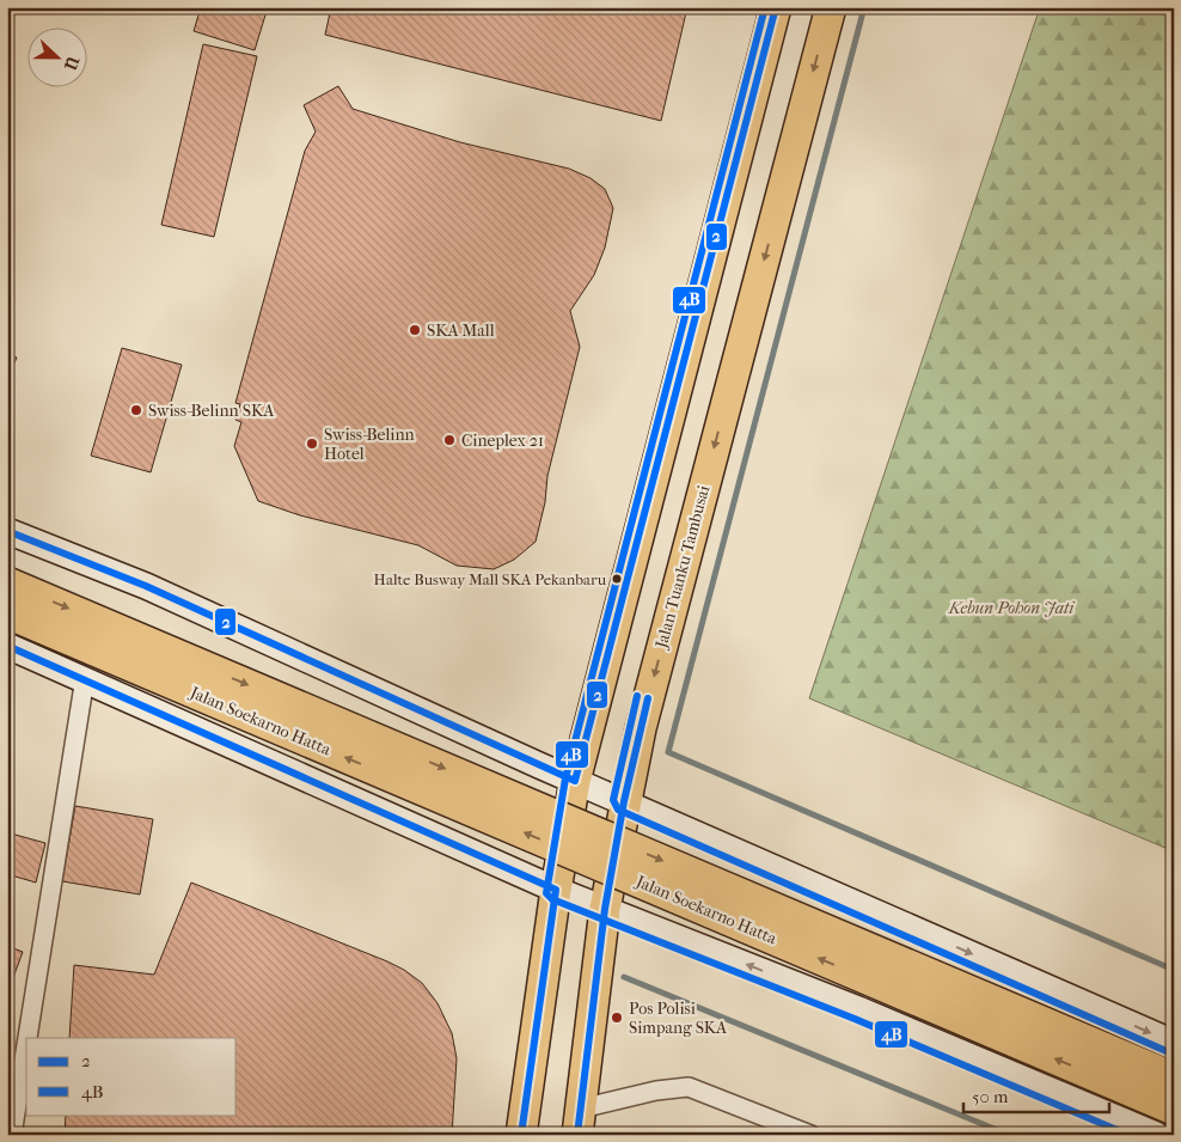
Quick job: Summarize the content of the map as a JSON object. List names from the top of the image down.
{
  "streets": {
    "main road": ["Jalan Tuanku Tambusai", "Jalan Soekarno Hatta"]
  },
  "parks": ["Kebun Pohon Jati"],
  "places": [
    "SKA Mall",
    "Swiss-Belinn SKA",
    "Cineplex 21",
    "Swiss-Belinn Hotel",
    "Halte Busway Mall SKA Pekanbaru",
    "Pos Polisi Simpang SKA"
  ],
  "lines": ["transit line 2", "transit line 4B"],
  "legend": ["2", "4B"],
  "scale_bar": "50 m",
  "north": "right"
}
